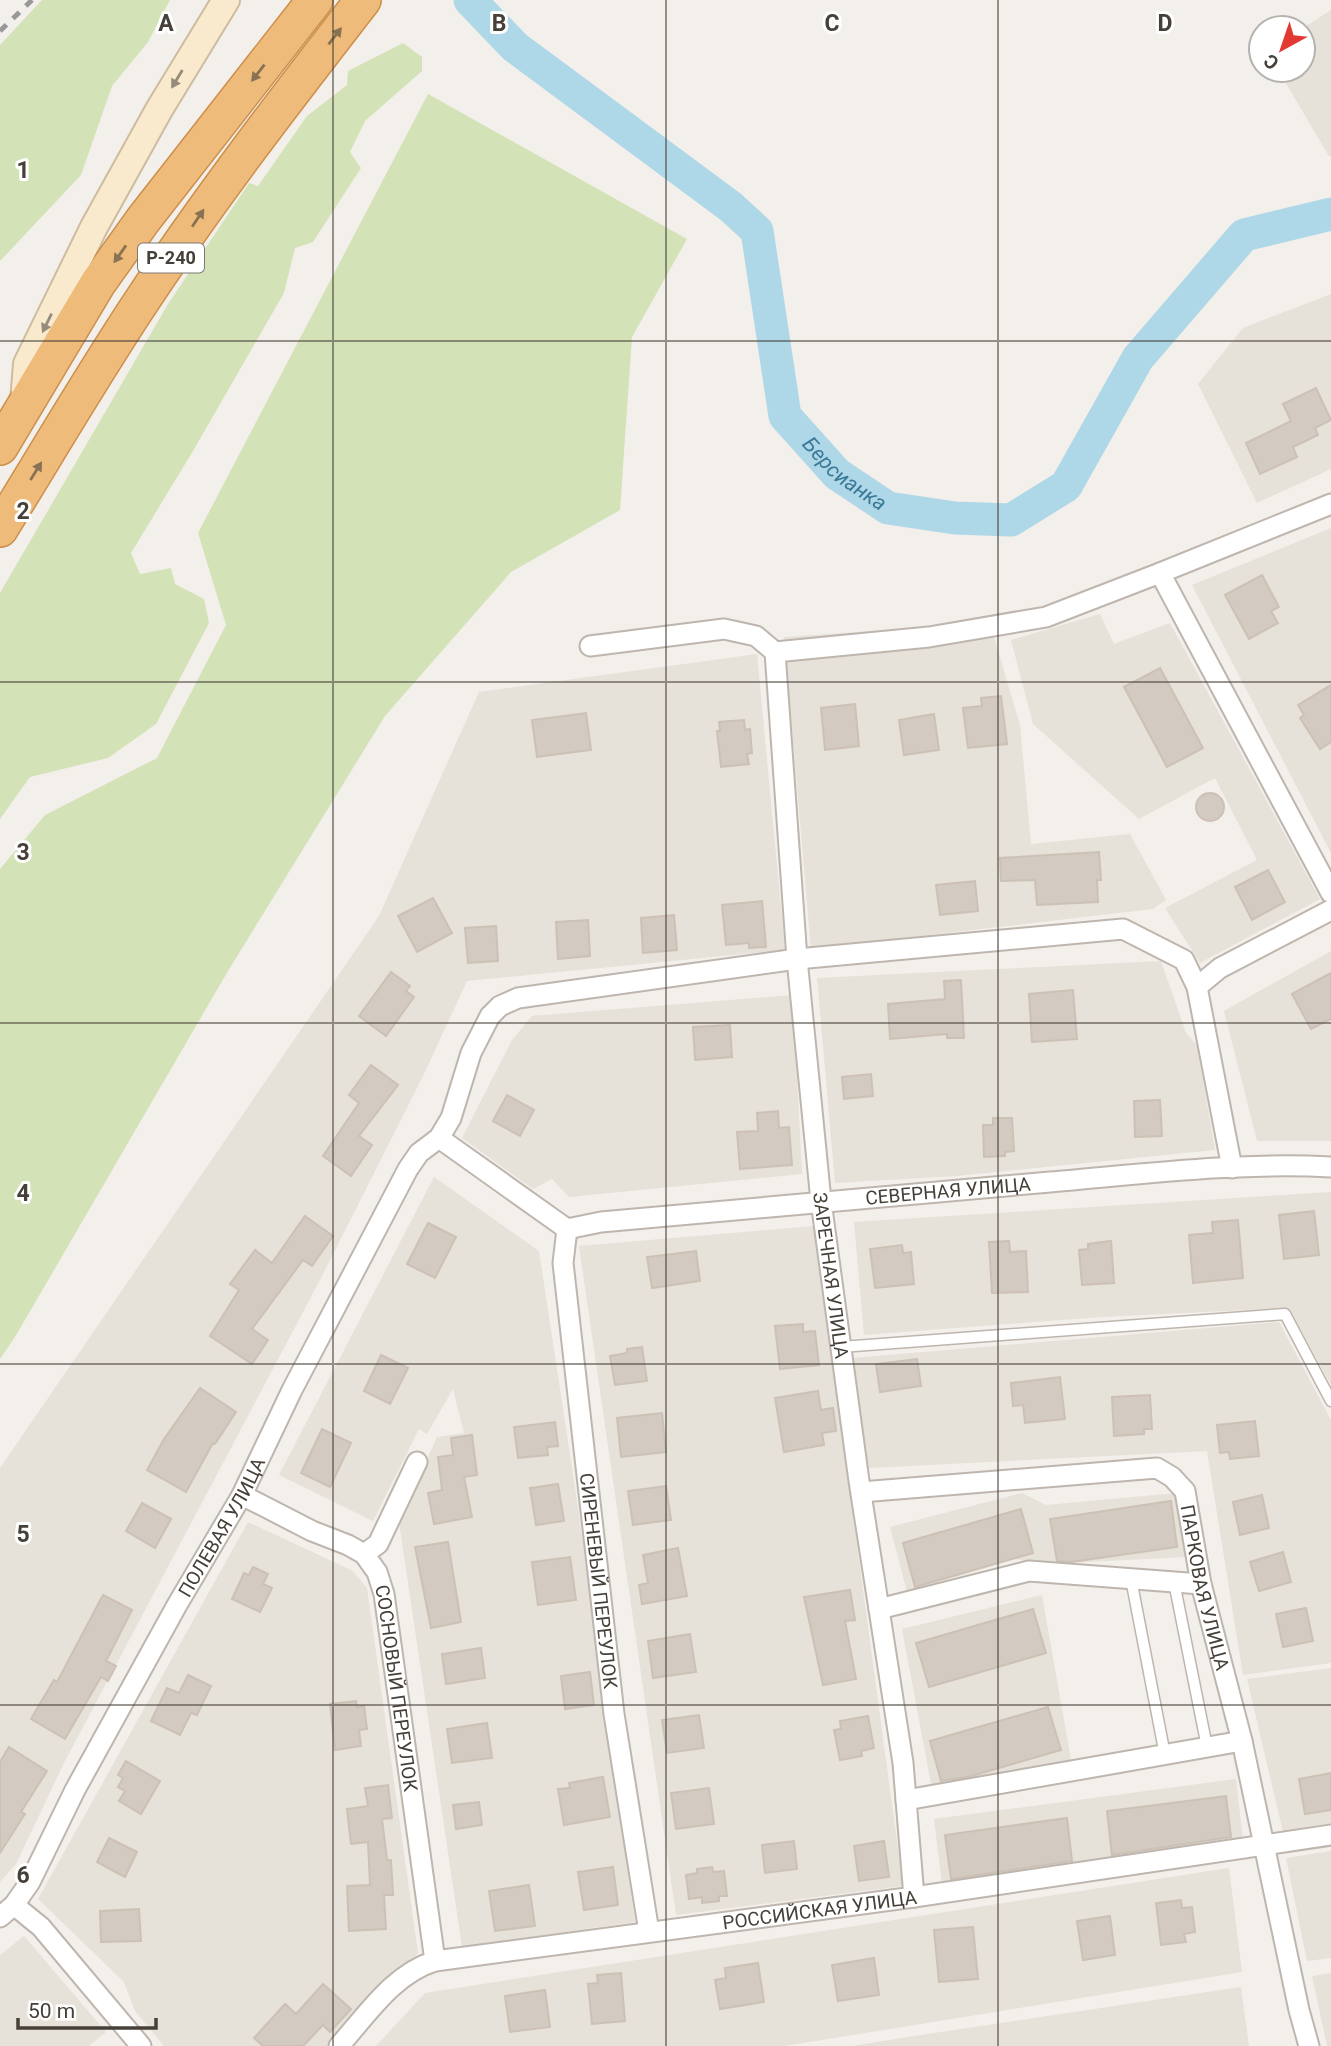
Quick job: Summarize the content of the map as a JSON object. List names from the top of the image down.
{
  "streets": {
    "highway": ["Р-240"],
    "street": [
      "СЕВЕРНАЯ УЛИЦА",
      "ЗАРЕЧНАЯ УЛИЦА",
      "ПОЛЕВАЯ УЛИЦА",
      "СИРЕНЕВЫЙ ПЕРЕУЛОК",
      "ПАРКОВАЯ УЛИЦА",
      "СОСНОВЫЙ ПЕРЕУЛОК",
      "РОССИЙСКАЯ УЛИЦА"
    ]
  },
  "crossings": [
    ["СЕВЕРНАЯ УЛИЦА", "ЗАРЕЧНАЯ УЛИЦА"],
    ["СЕВЕРНАЯ УЛИЦА", "СИРЕНЕВЫЙ ПЕРЕУЛОК"],
    ["ЗАРЕЧНАЯ УЛИЦА", "ПАРКОВАЯ УЛИЦА"],
    ["ЗАРЕЧНАЯ УЛИЦА", "РОССИЙСКАЯ УЛИЦА"],
    ["СИРЕНЕВЫЙ ПЕРЕУЛОК", "РОССИЙСКАЯ УЛИЦА"],
    ["ПАРКОВАЯ УЛИЦА", "РОССИЙСКАЯ УЛИЦА"],
    ["СОСНОВЫЙ ПЕРЕУЛОК", "РОССИЙСКАЯ УЛИЦА"]
  ],
  "water": ["Берсианка"],
  "scale_bar": "50 m",
  "north": "bottom left",
  "grid": {
    "columns": [
      "A",
      "B",
      "C",
      "D"
    ],
    "rows": [
      "1",
      "2",
      "3",
      "4",
      "5",
      "6"
    ]
  }
}
